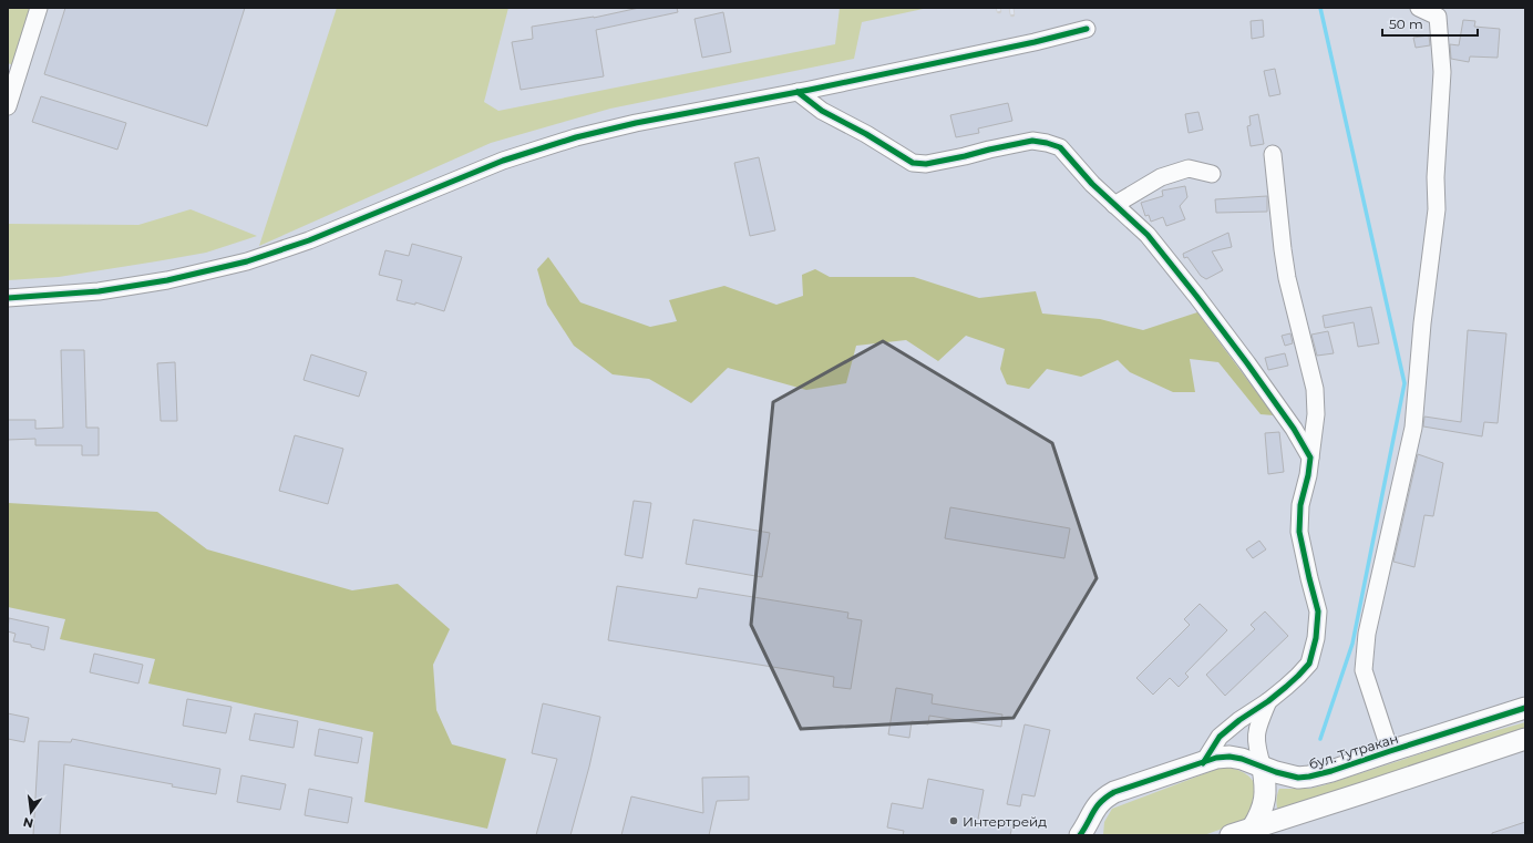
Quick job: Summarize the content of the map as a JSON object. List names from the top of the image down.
{
  "streets": {
    "main road": ["бул. Тутракан"]
  },
  "places": ["Интертрейд"],
  "scale_bar": "50 m",
  "north": "bottom"
}
